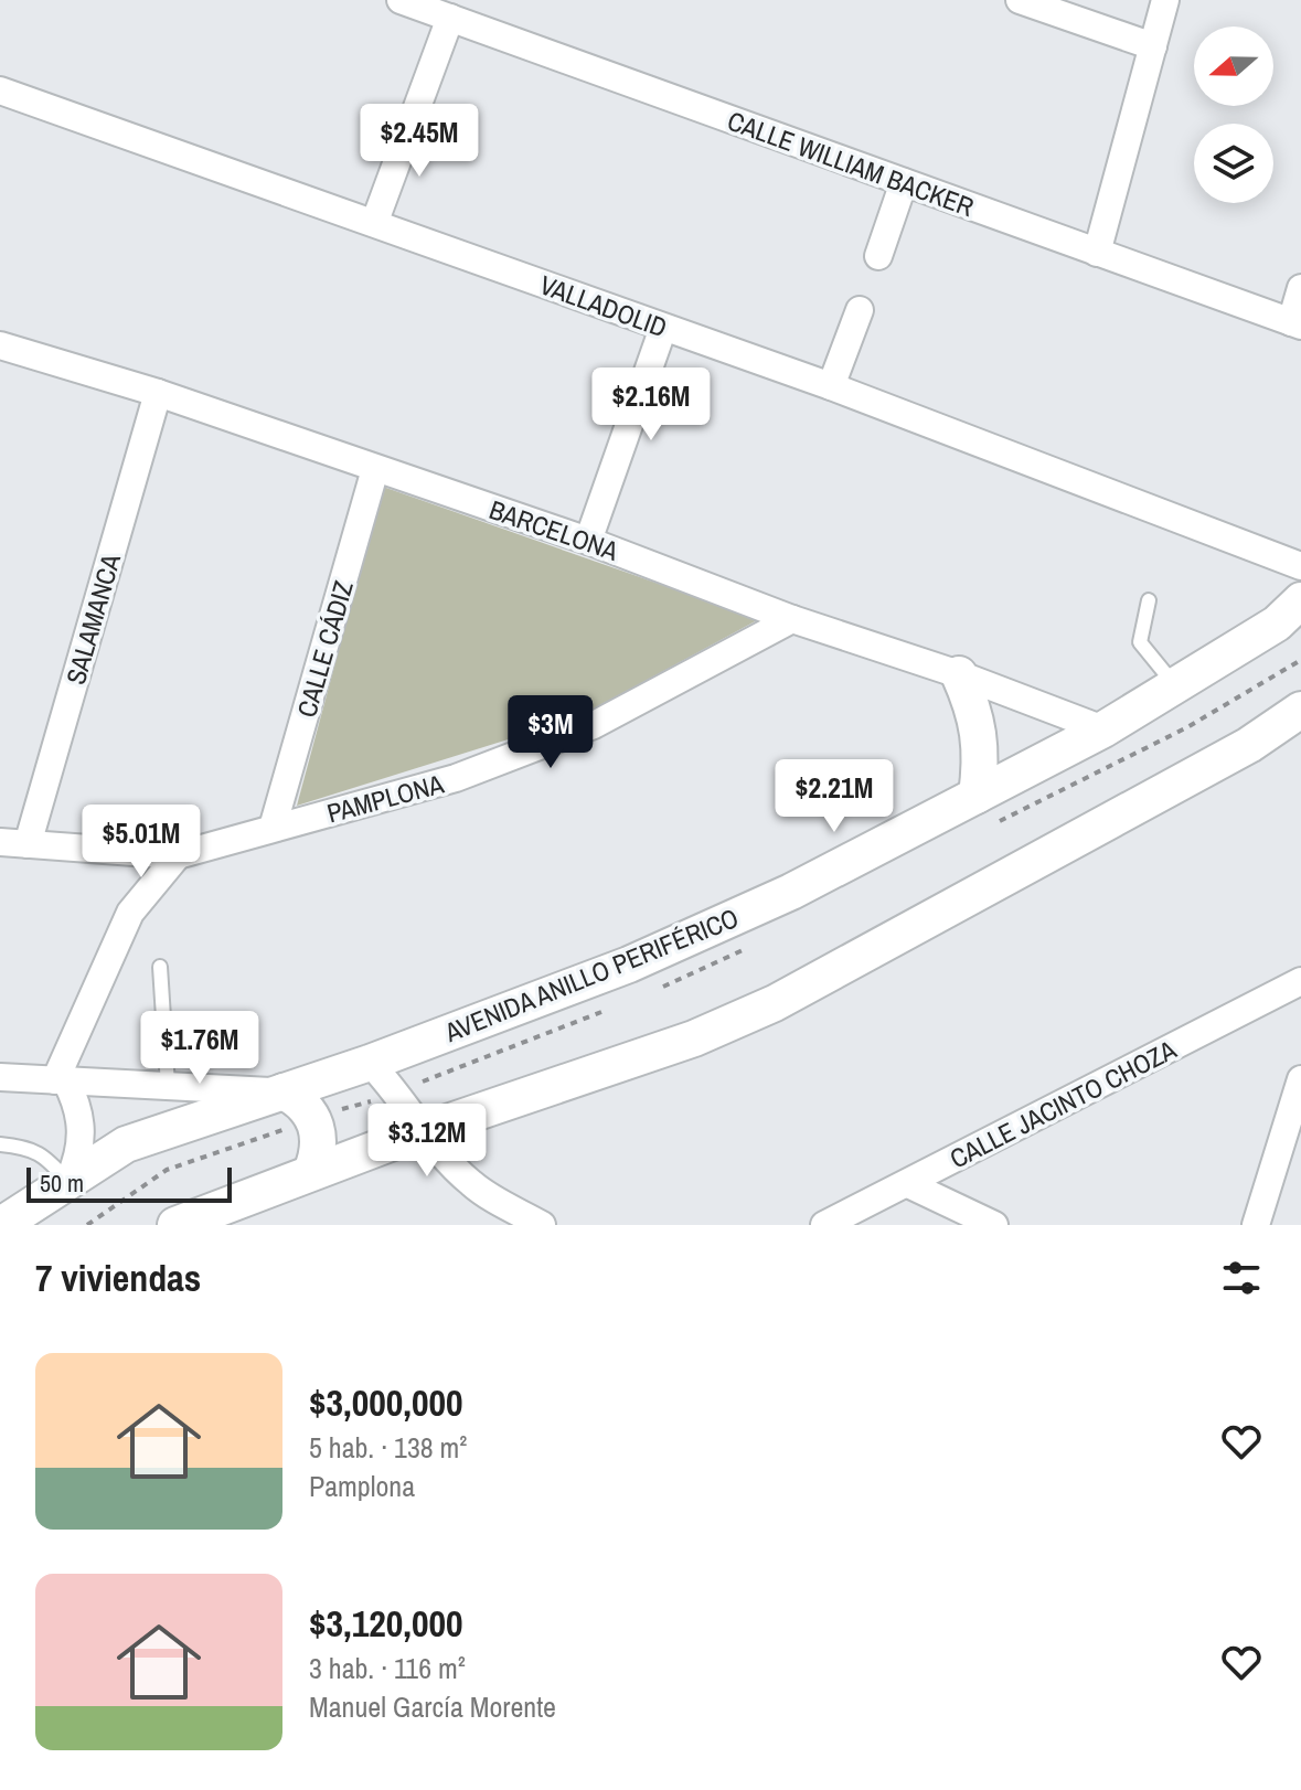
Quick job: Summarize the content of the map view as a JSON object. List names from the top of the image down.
{
  "streets": {
    "street": [
      "CALLE WILLIAM BACKER",
      "VALLADOLID",
      "BARCELONA",
      "SALAMANCA",
      "CALLE CÁDIZ",
      "PAMPLONA",
      "AVENIDA ANILLO PERIFÉRICO",
      "CALLE JACINTO CHOZA"
    ]
  },
  "crossings": [
    ["BARCELONA", "SALAMANCA"],
    ["BARCELONA", "CALLE CÁDIZ"],
    ["BARCELONA", "PAMPLONA"],
    ["BARCELONA", "AVENIDA ANILLO PERIFÉRICO"],
    ["SALAMANCA", "PAMPLONA"],
    ["CALLE CÁDIZ", "PAMPLONA"]
  ],
  "scale_bar": "50 m",
  "north": "left",
  "page": {
    "price": [
      "$2.45M",
      "$2.16M",
      "$3M",
      "$2.21M",
      "$5.01M",
      "$1.76M",
      "$3.12M"
    ],
    "scale": "50 m",
    "heading": "7 viviendas",
    "list": [
      {
        "name": "$3,000,000",
        "note": "5 hab. · 138 m² · Pamplona"
      },
      {
        "name": "$3,120,000",
        "note": "3 hab. · 116 m² · Manuel García Morente"
      }
    ]
  }
}
